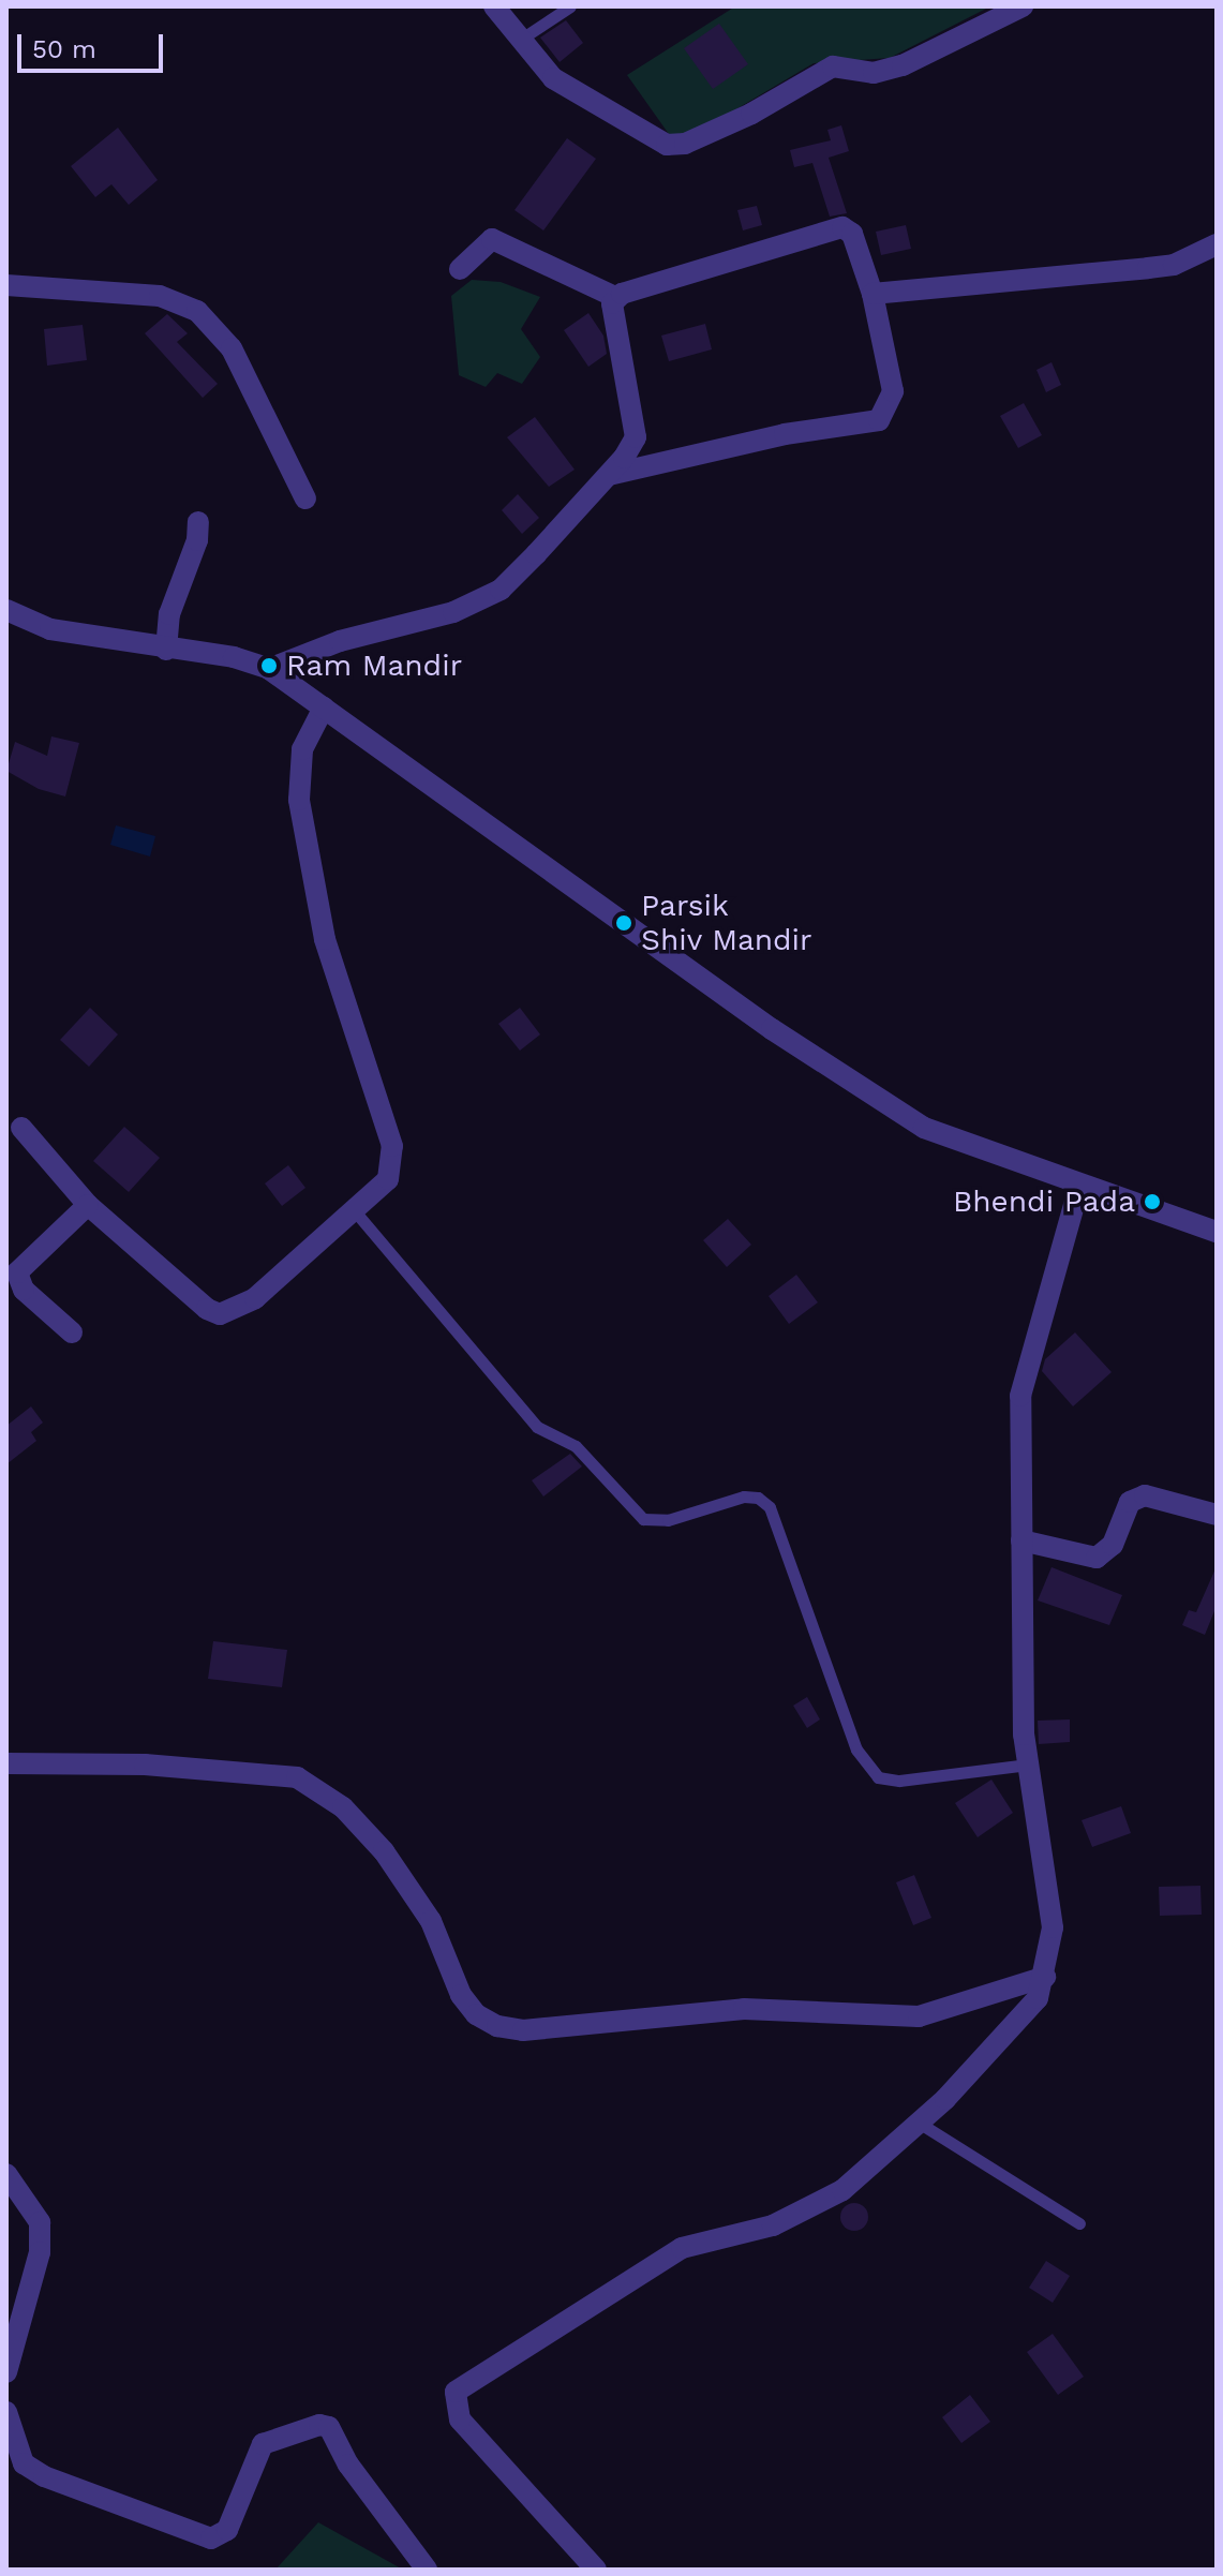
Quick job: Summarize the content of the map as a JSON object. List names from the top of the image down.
{
  "places": ["Ram Mandir", "Parsik Shiv Mandir", "Bhendi Pada"],
  "scale_bar": "50 m"
}
